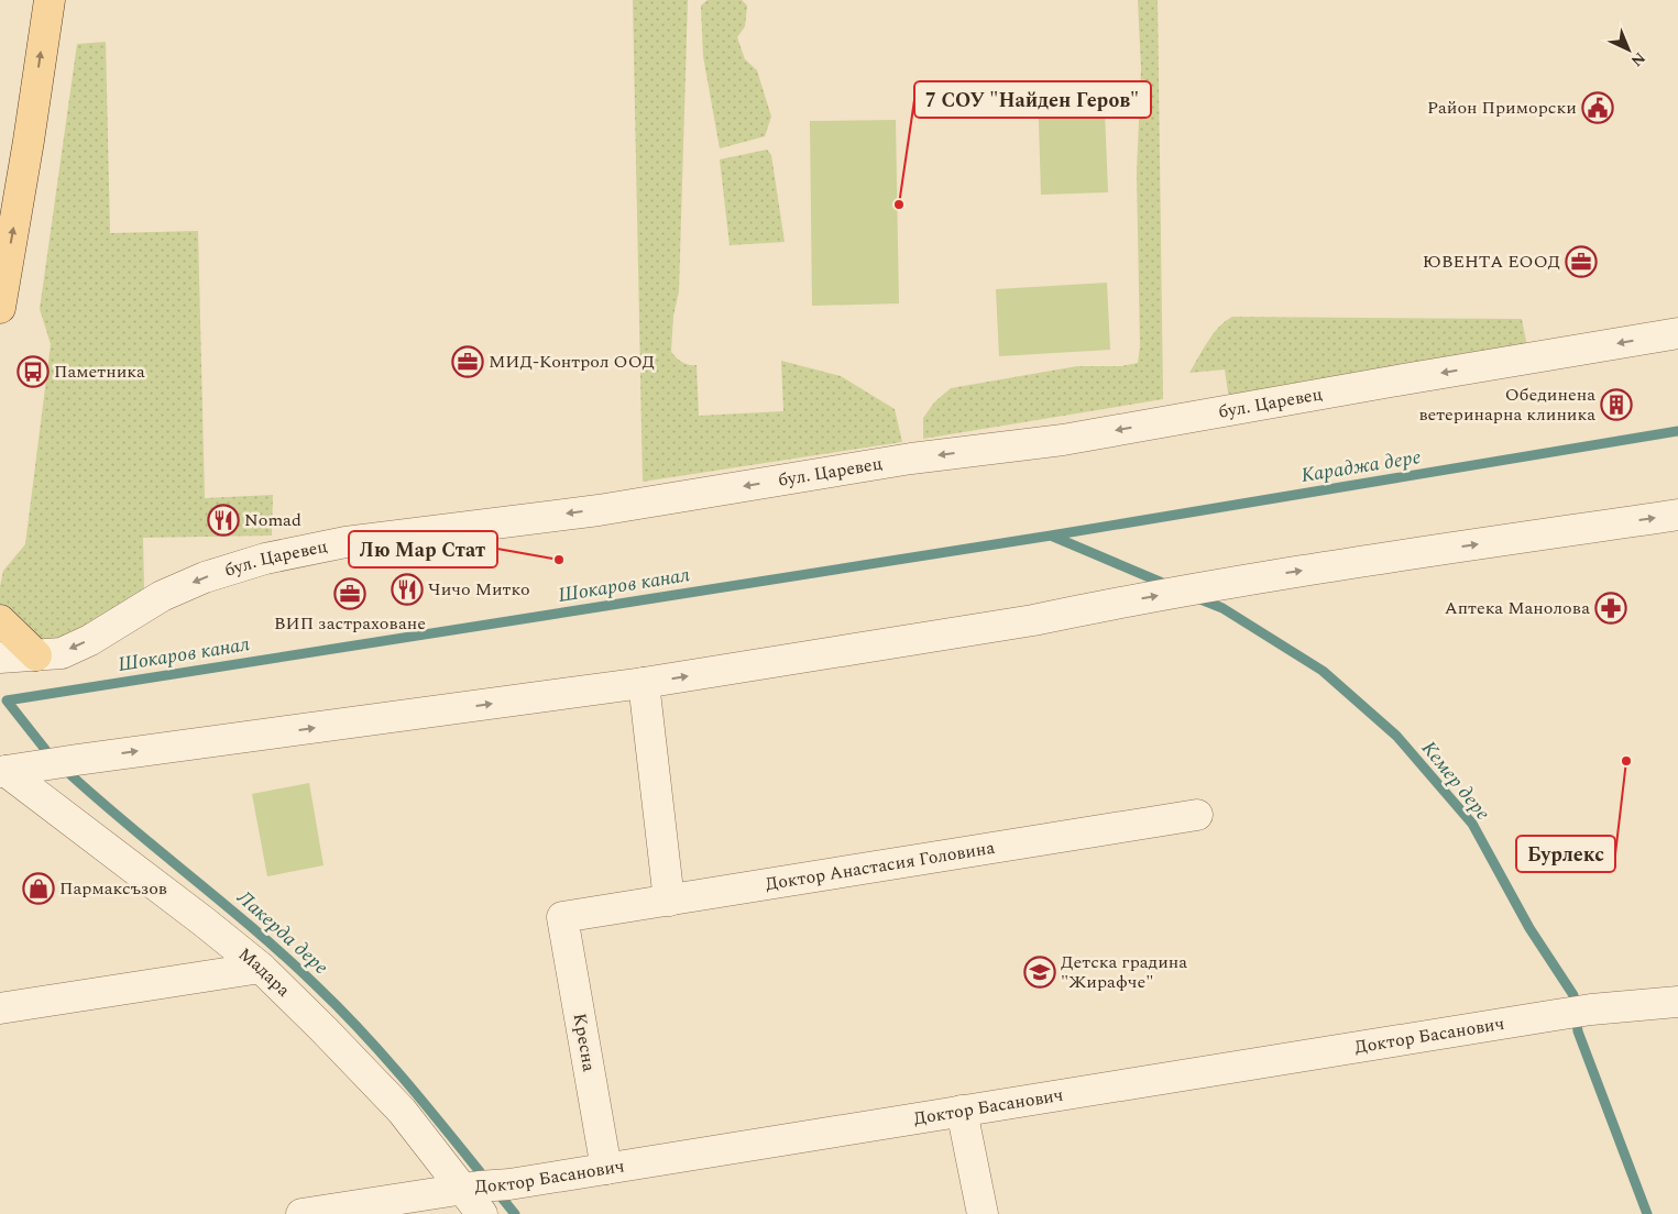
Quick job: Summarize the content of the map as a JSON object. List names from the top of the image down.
{
  "streets": {
    "street": [
      "бул. Царевец",
      "Доктор Анастасия Головина",
      "Мадара",
      "Доктор Басанович",
      "Кресна"
    ]
  },
  "crossings": [
    ["Доктор Анастасия Головина", "Кресна"],
    ["Мадара", "Доктор Басанович"],
    ["Доктор Басанович", "Кресна"]
  ],
  "water": [
    "Караджа дере",
    "Шокаров канал",
    "Кемер дере",
    "Лакерда дере"
  ],
  "places": {
    "public building": ["Район Приморски"],
    "other": ["7 СОУ \"Найден Геров\"", "Лю Мар Стат", "Бурлекс"],
    "office": ["ЮВЕНТА ЕООД", "МИД-Контрол ООД", "ВИП застраховане"],
    "bus stop": ["Паметника"],
    "building": ["Обединена ветеринарна клиника"],
    "restaurant": ["Nomad", "Чичо Митко"],
    "pharmacy": ["Аптека Манолова"],
    "shop": ["Пармаксъзов"],
    "school or university": ["Детска градина \"Жирафче\""]
  },
  "north": "bottom right"
}
